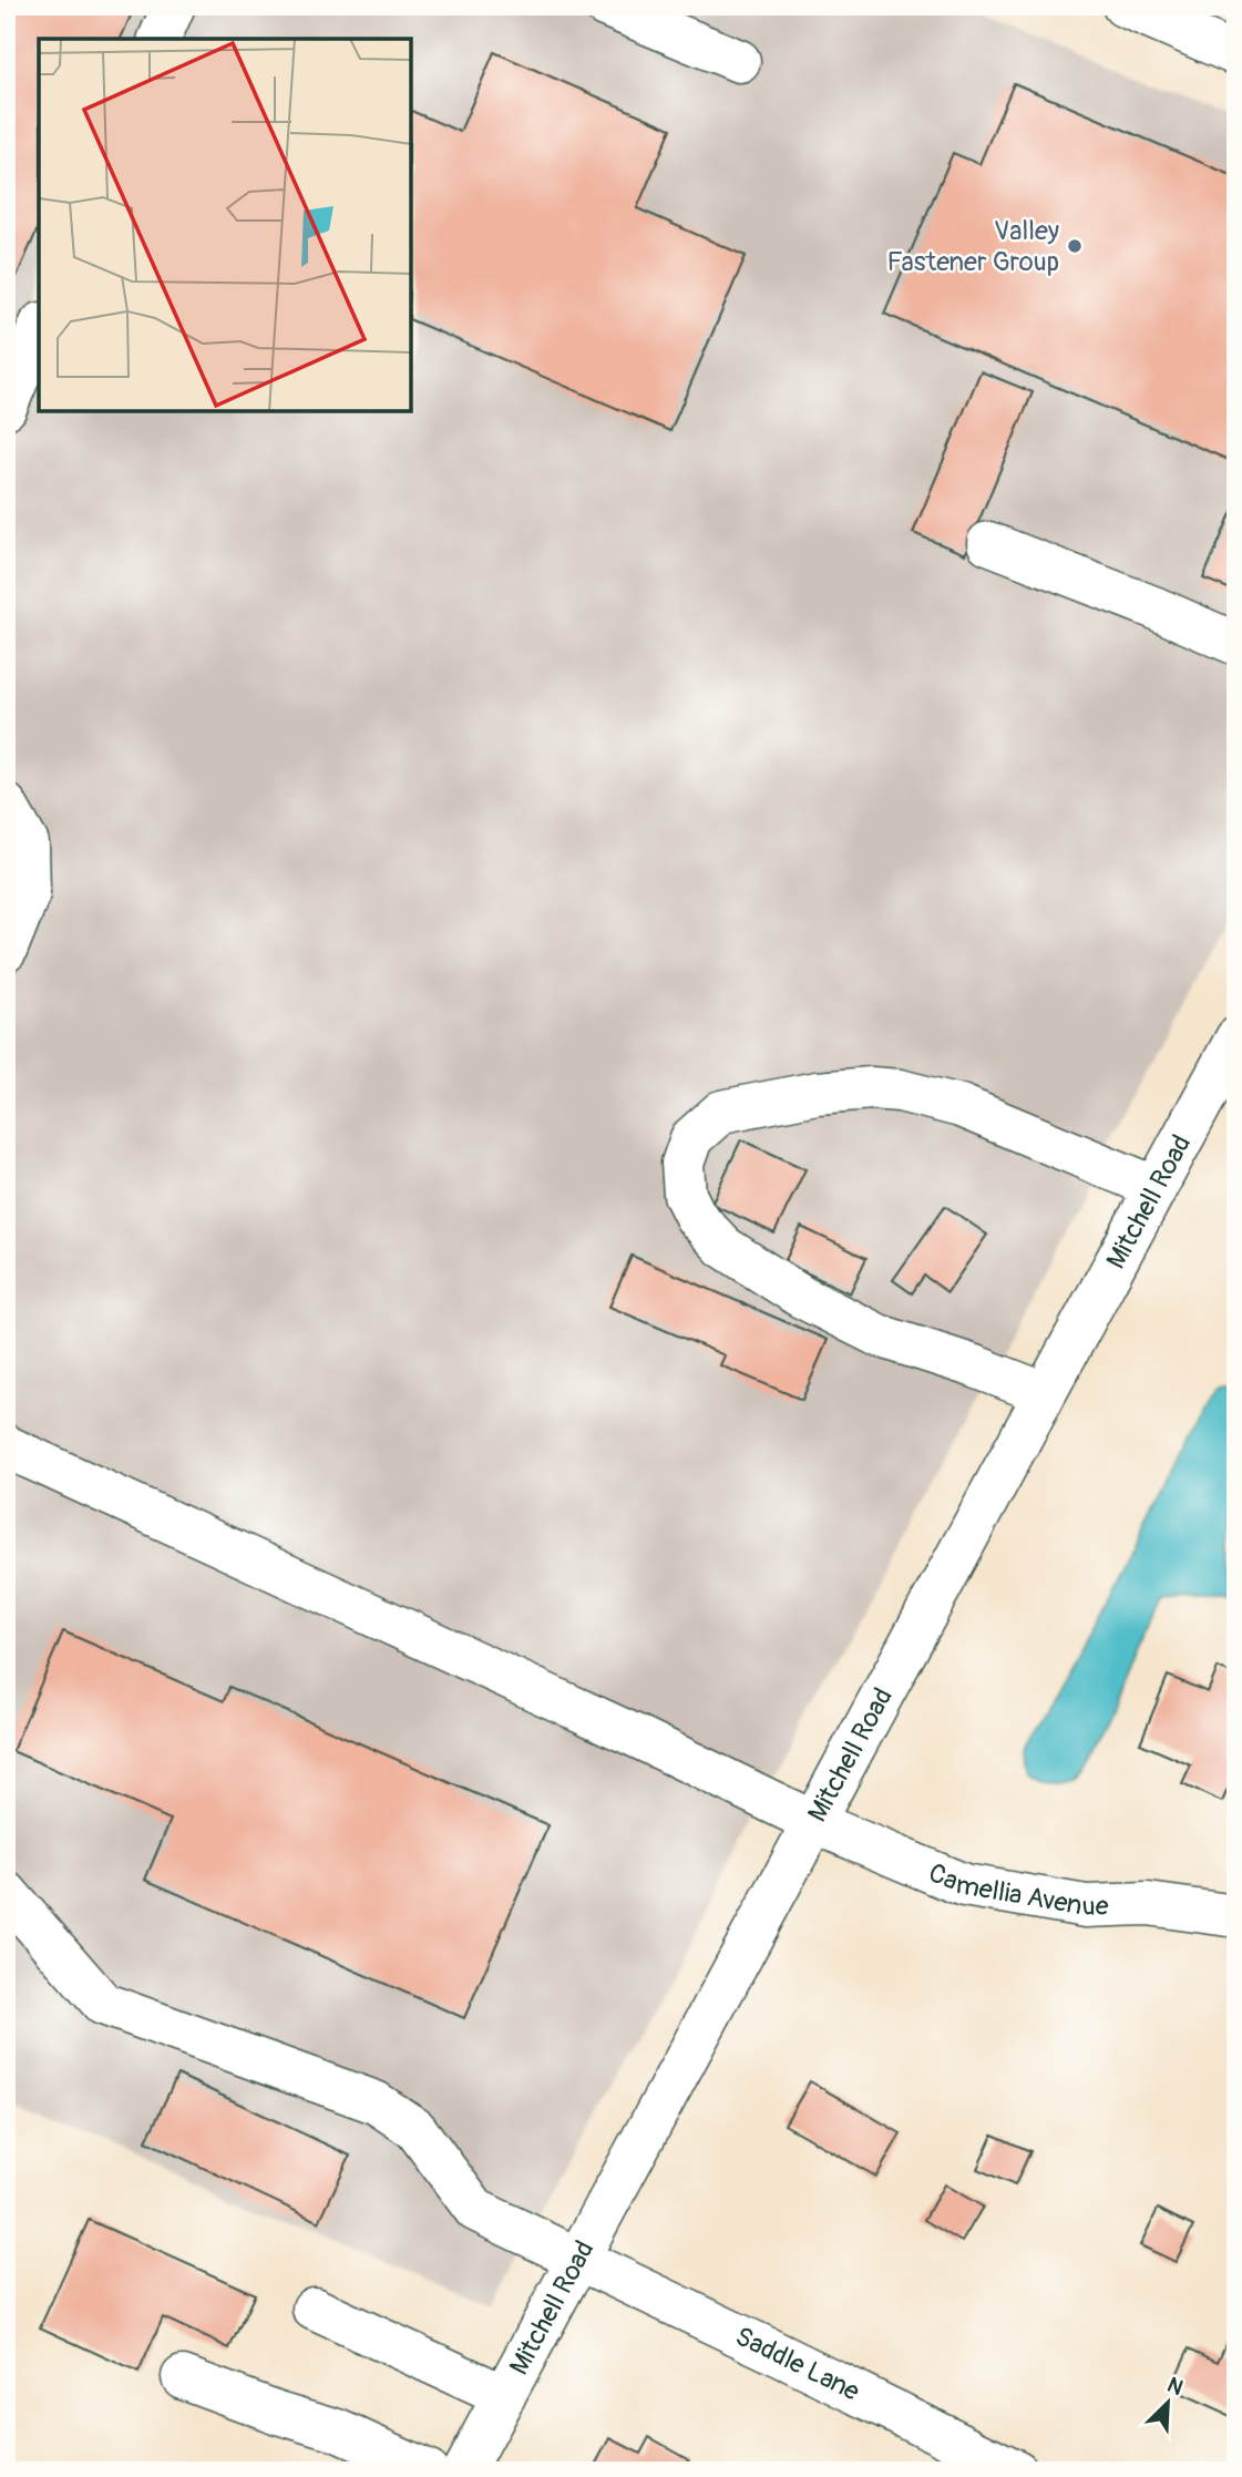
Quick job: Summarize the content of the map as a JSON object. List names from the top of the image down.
{
  "streets": {
    "street": ["Mitchell Road", "Camellia Avenue", "Saddle Lane"]
  },
  "crossings": [
    ["Mitchell Road", "Camellia Avenue"],
    ["Mitchell Road", "Saddle Lane"]
  ],
  "places": ["Valley Fastener Group"],
  "north": "top right"
}
